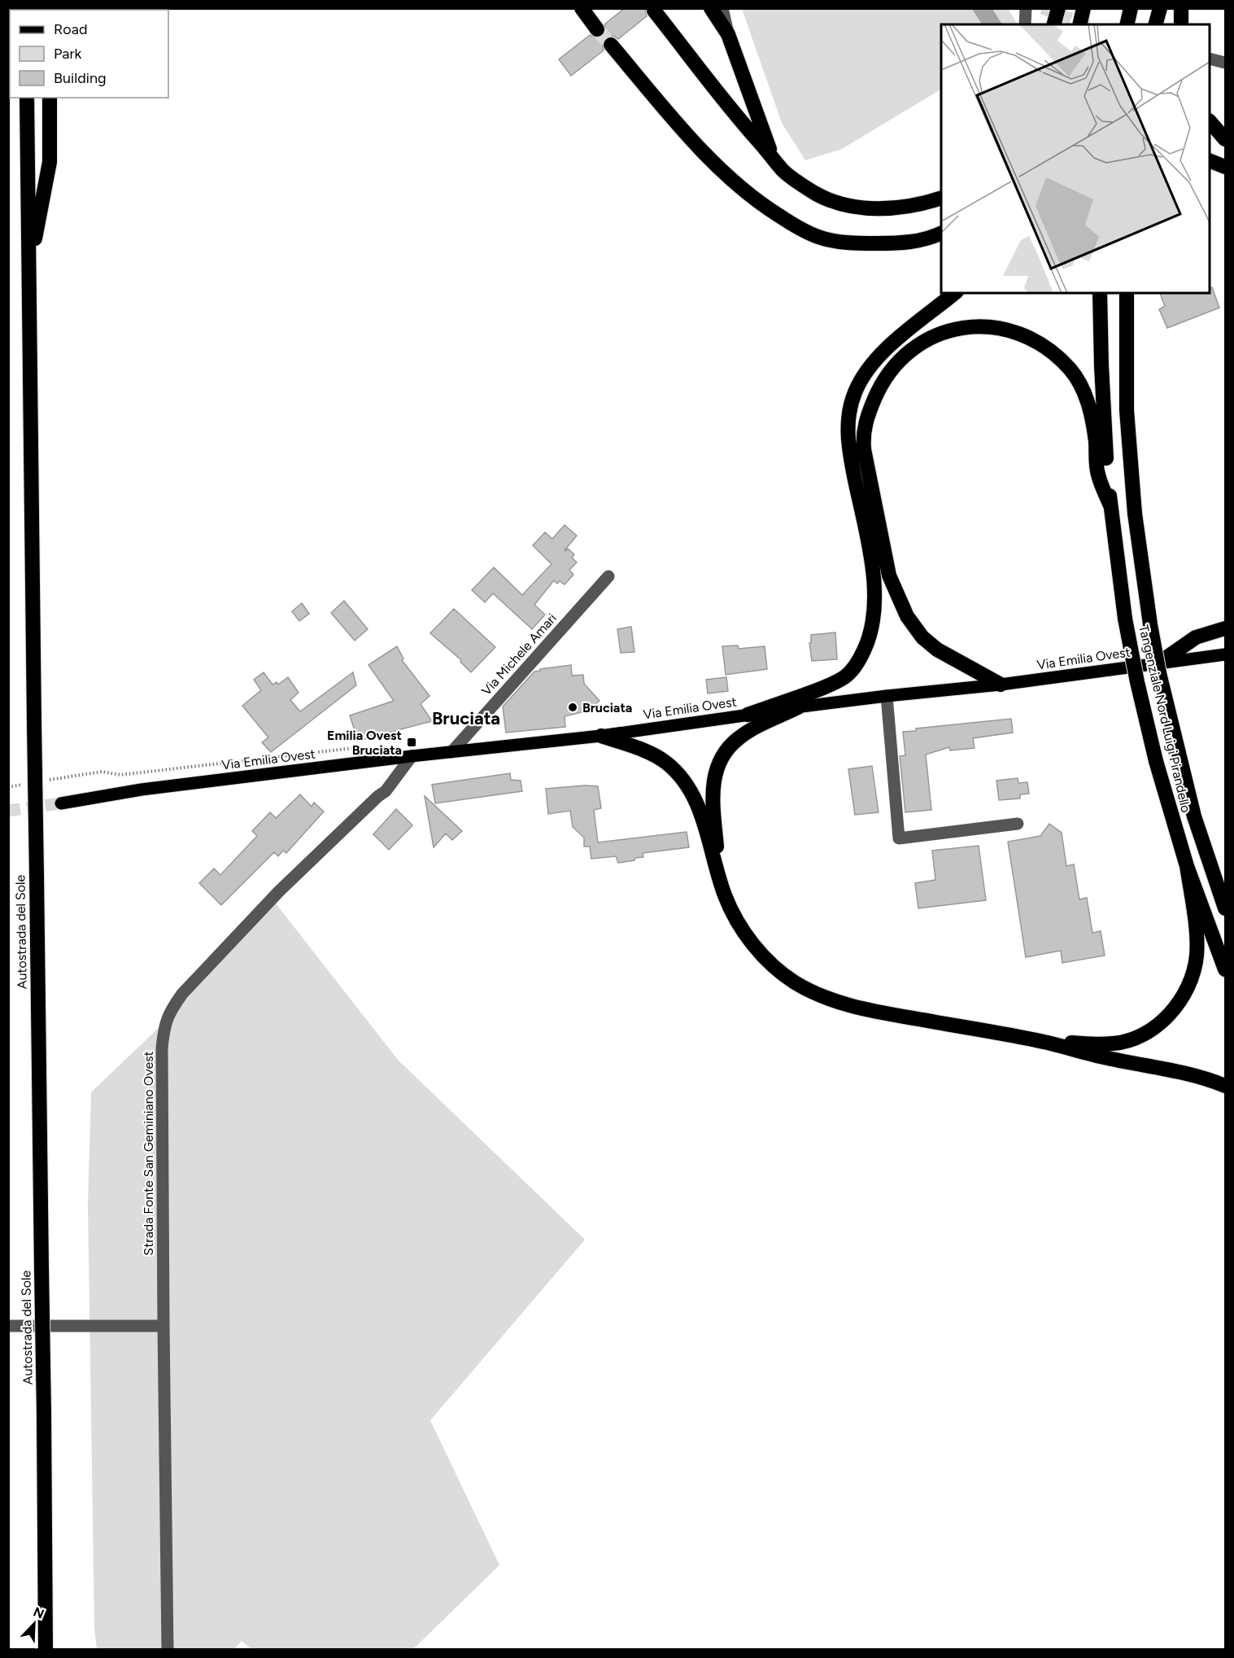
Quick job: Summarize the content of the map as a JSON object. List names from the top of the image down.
{
  "streets": {
    "highway": ["Tangenziale Nord Luigi Pirandello", "Autostrada del Sole"],
    "main road": ["Via Emilia Ovest"],
    "street": ["Via Michele Amari", "Strada Fonte San Geminiano Ovest"]
  },
  "crossings": [
    ["Via Michele Amari", "Via Emilia Ovest"],
    ["Via Emilia Ovest", "Strada Fonte San Geminiano Ovest"]
  ],
  "districts": ["Bruciata"],
  "places": {
    "other": ["Bruciata"],
    "transit": ["Emilia Ovest Bruciata"]
  },
  "legend": ["Road", "Park", "Building"],
  "north": "top right"
}
